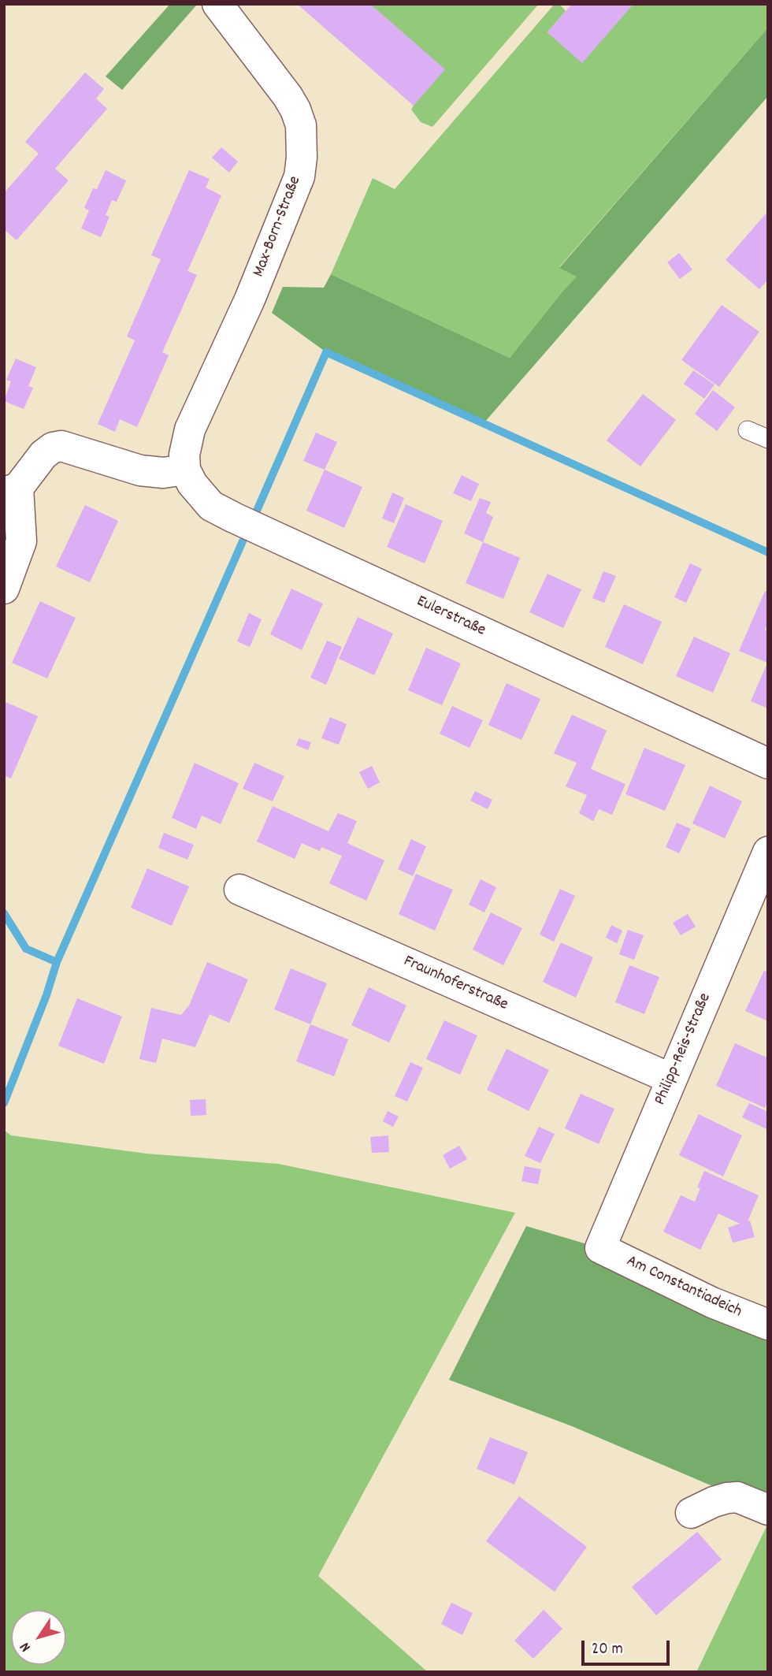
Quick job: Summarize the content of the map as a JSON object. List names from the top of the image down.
{
  "streets": {
    "street": [
      "Max-Born-Straße",
      "Eulerstraße",
      "Fraunhoferstraße",
      "Philipp-Reis-Straße",
      "Am Constantiadeich"
    ]
  },
  "crossings": [
    ["Max-Born-Straße", "Eulerstraße"],
    ["Fraunhoferstraße", "Philipp-Reis-Straße"],
    ["Philipp-Reis-Straße", "Am Constantiadeich"]
  ],
  "scale_bar": "20 m",
  "north": "bottom left"
}
